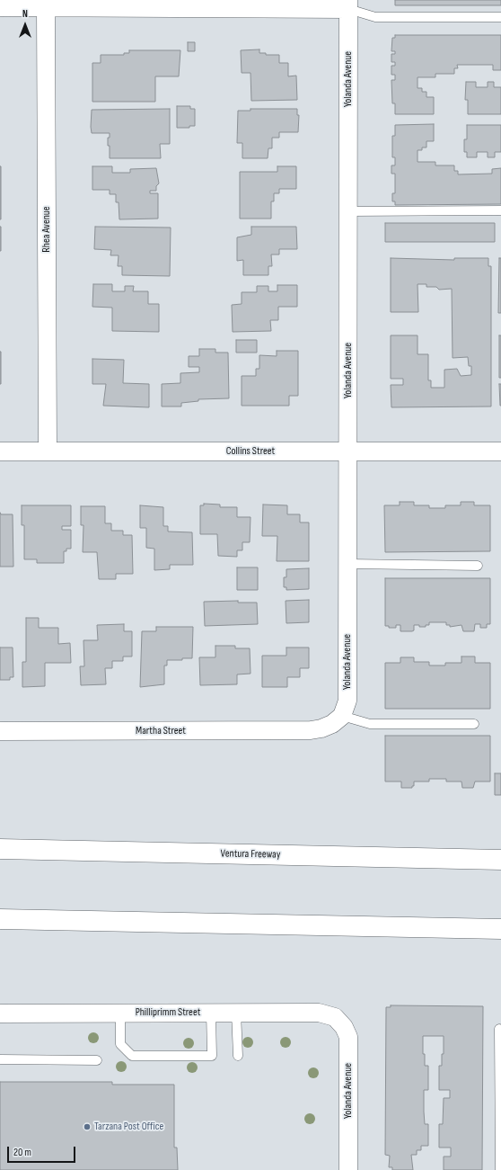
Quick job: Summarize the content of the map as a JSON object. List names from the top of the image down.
{
  "streets": {
    "highway": ["Ventura Freeway"],
    "street": [
      "Yolanda Avenue",
      "Rhea Avenue",
      "Collins Street",
      "Martha Street",
      "Philliprimm Street"
    ]
  },
  "crossings": [
    ["Yolanda Avenue", "Collins Street"],
    ["Yolanda Avenue", "Martha Street"],
    ["Yolanda Avenue", "Philliprimm Street"],
    ["Rhea Avenue", "Collins Street"]
  ],
  "places": ["Tarzana Post Office"],
  "scale_bar": "20 m",
  "north": "top"
}
